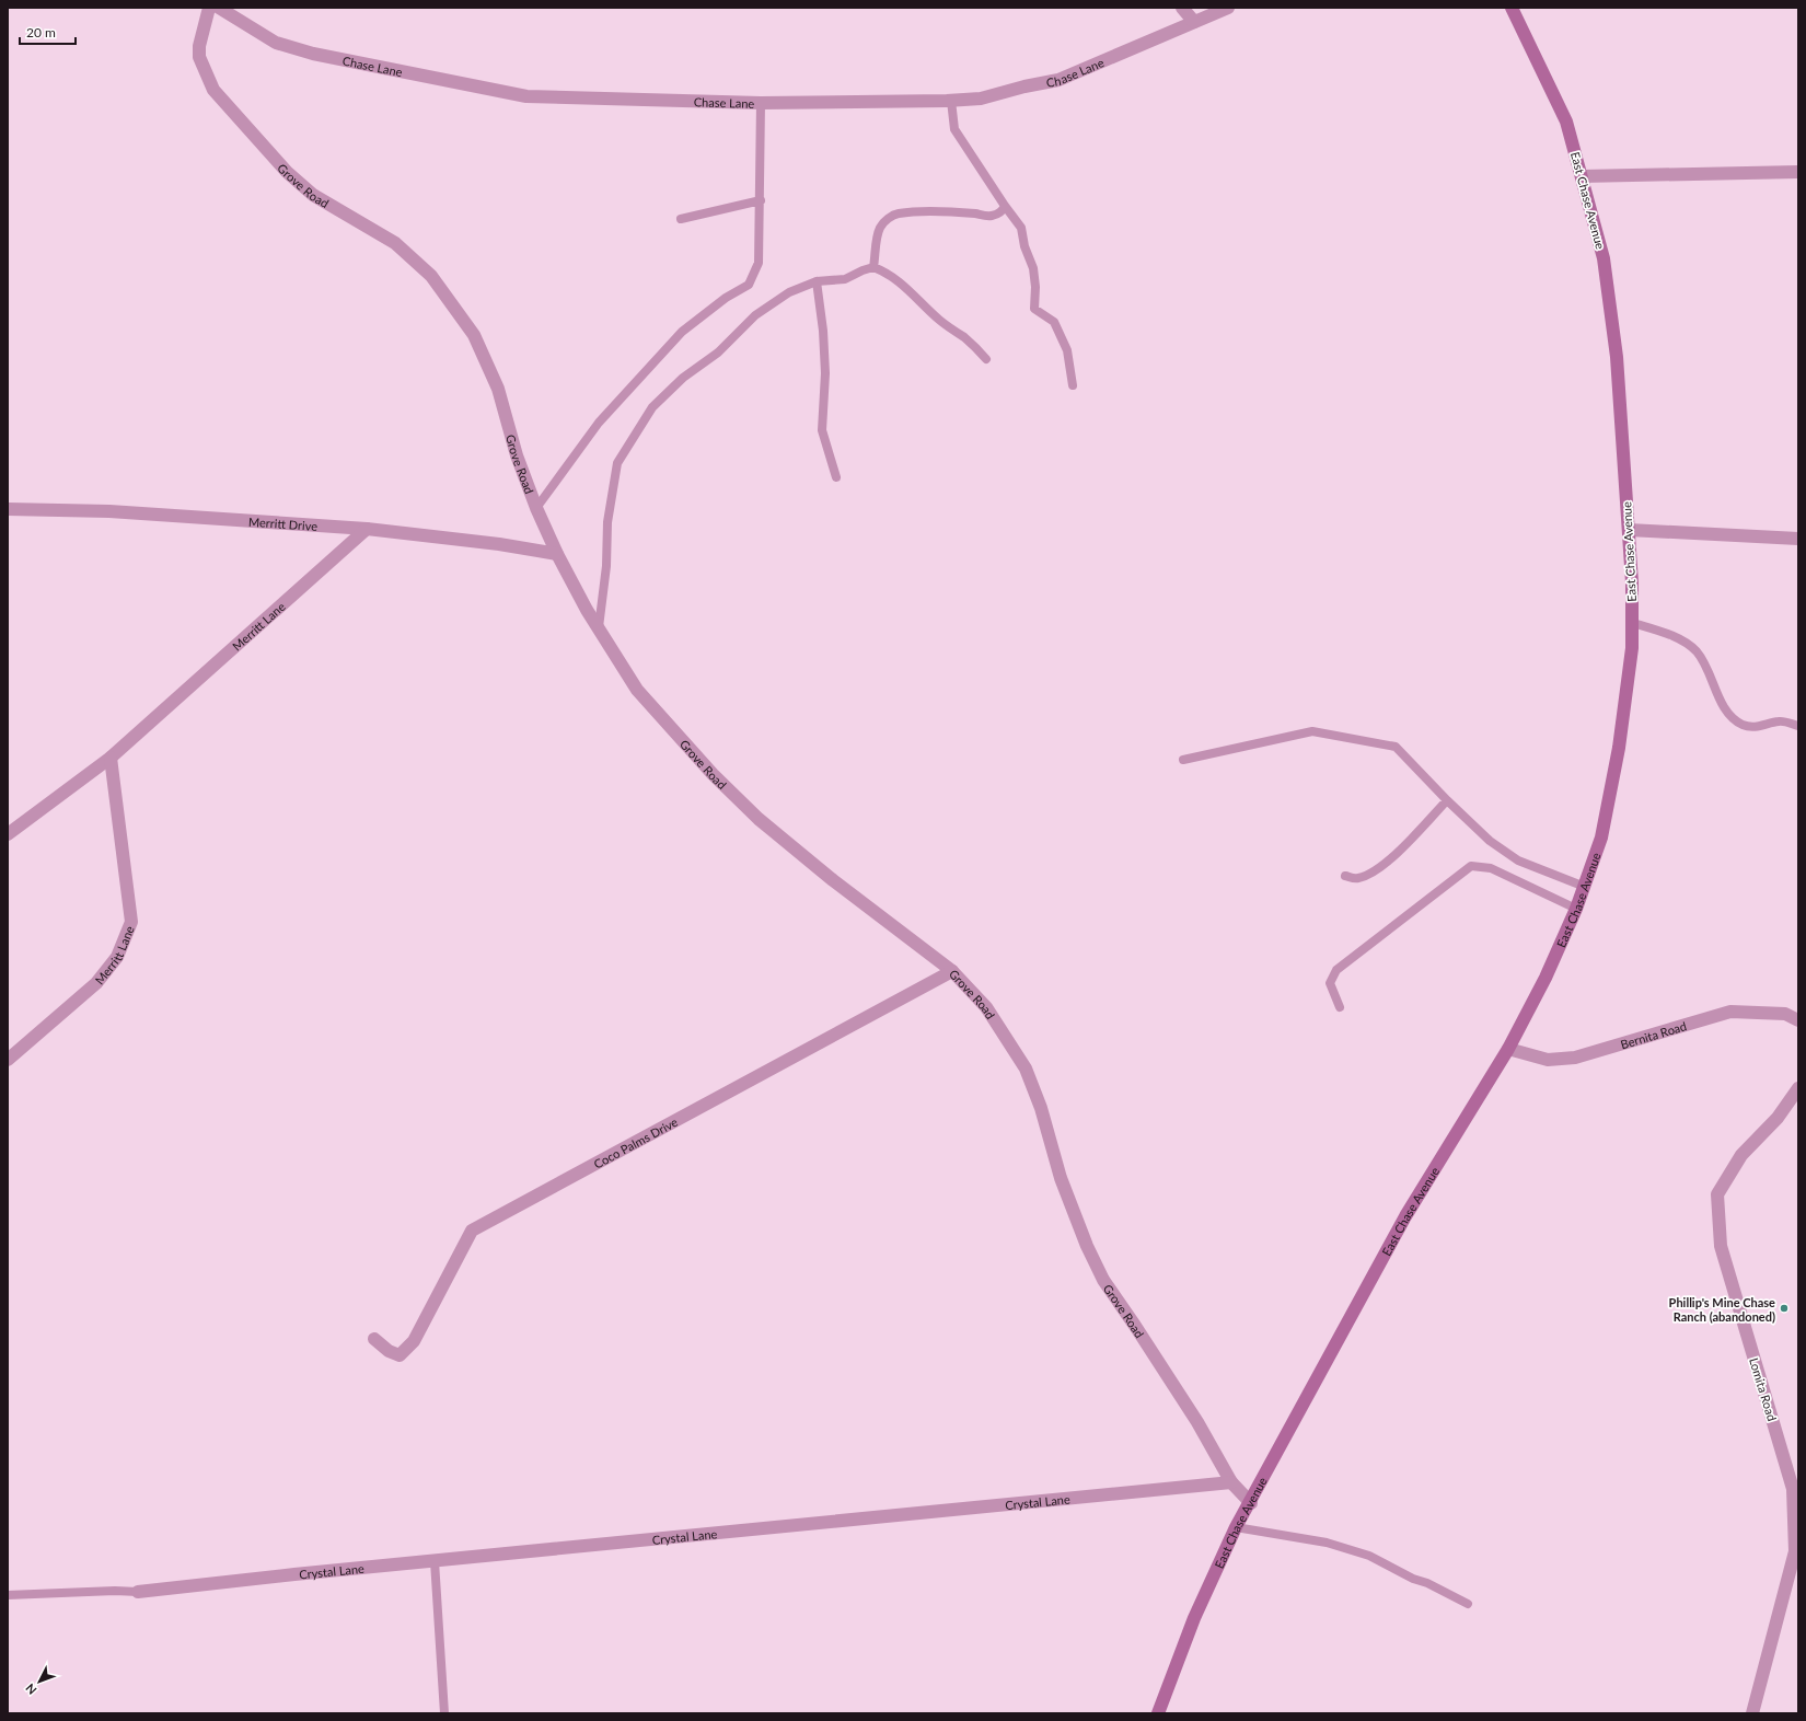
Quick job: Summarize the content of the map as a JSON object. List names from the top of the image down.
{
  "streets": {
    "main road": ["East Chase Avenue"],
    "street": [
      "Chase Lane",
      "Grove Road",
      "Merritt Drive",
      "Merritt Lane",
      "Bernita Road",
      "Coco Palms Drive",
      "Lomita Road",
      "Crystal Lane"
    ]
  },
  "crossings": [
    ["Grove Road", "East Chase Avenue"],
    ["Grove Road", "Merritt Drive"],
    ["Grove Road", "Coco Palms Drive"],
    ["Grove Road", "Crystal Lane"],
    ["East Chase Avenue", "Bernita Road"],
    ["Merritt Drive", "Merritt Lane"]
  ],
  "places": ["Phillip's Mine Chase Ranch (abandoned)"],
  "scale_bar": "20 m",
  "north": "bottom left"
}
